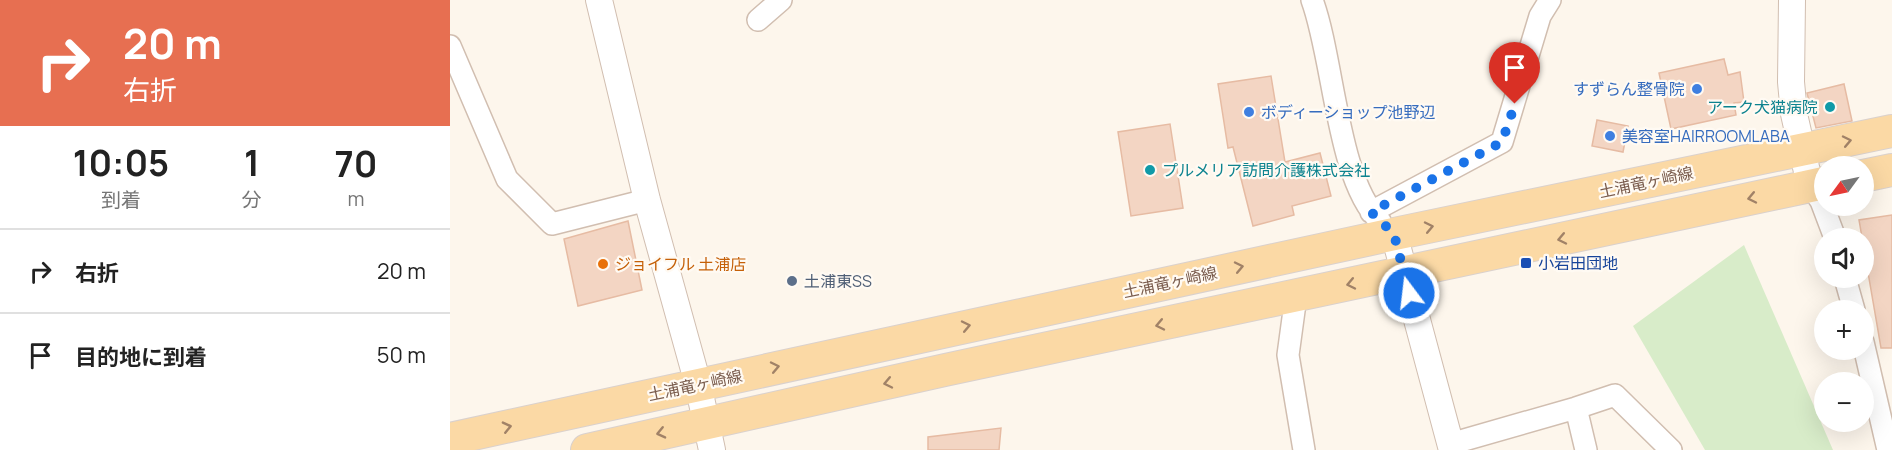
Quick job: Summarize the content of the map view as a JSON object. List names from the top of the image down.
{
  "streets": {
    "main road": ["土浦竜ヶ崎線"]
  },
  "places": {
    "other": [
      "すずらん整骨院",
      "アーク犬猫病院",
      "ボディーショップ池野辺",
      "美容室HAIRROOMLABA",
      "プルメリア訪問介護株式会社",
      "ジョイフル 土浦店",
      "土浦東SS"
    ],
    "transit": ["小岩田団地"]
  },
  "north": "bottom left",
  "page": {
    "turn": ["20 m", "右折"],
    "eta": [
      "10:05",
      "到着",
      "1",
      "分",
      "70",
      "m"
    ],
    "map_buttons": ["+", "−"],
    "list": [
      {
        "name": "右折",
        "value": "20 m"
      },
      {
        "name": "目的地に到着",
        "value": "50 m"
      }
    ]
  }
}
